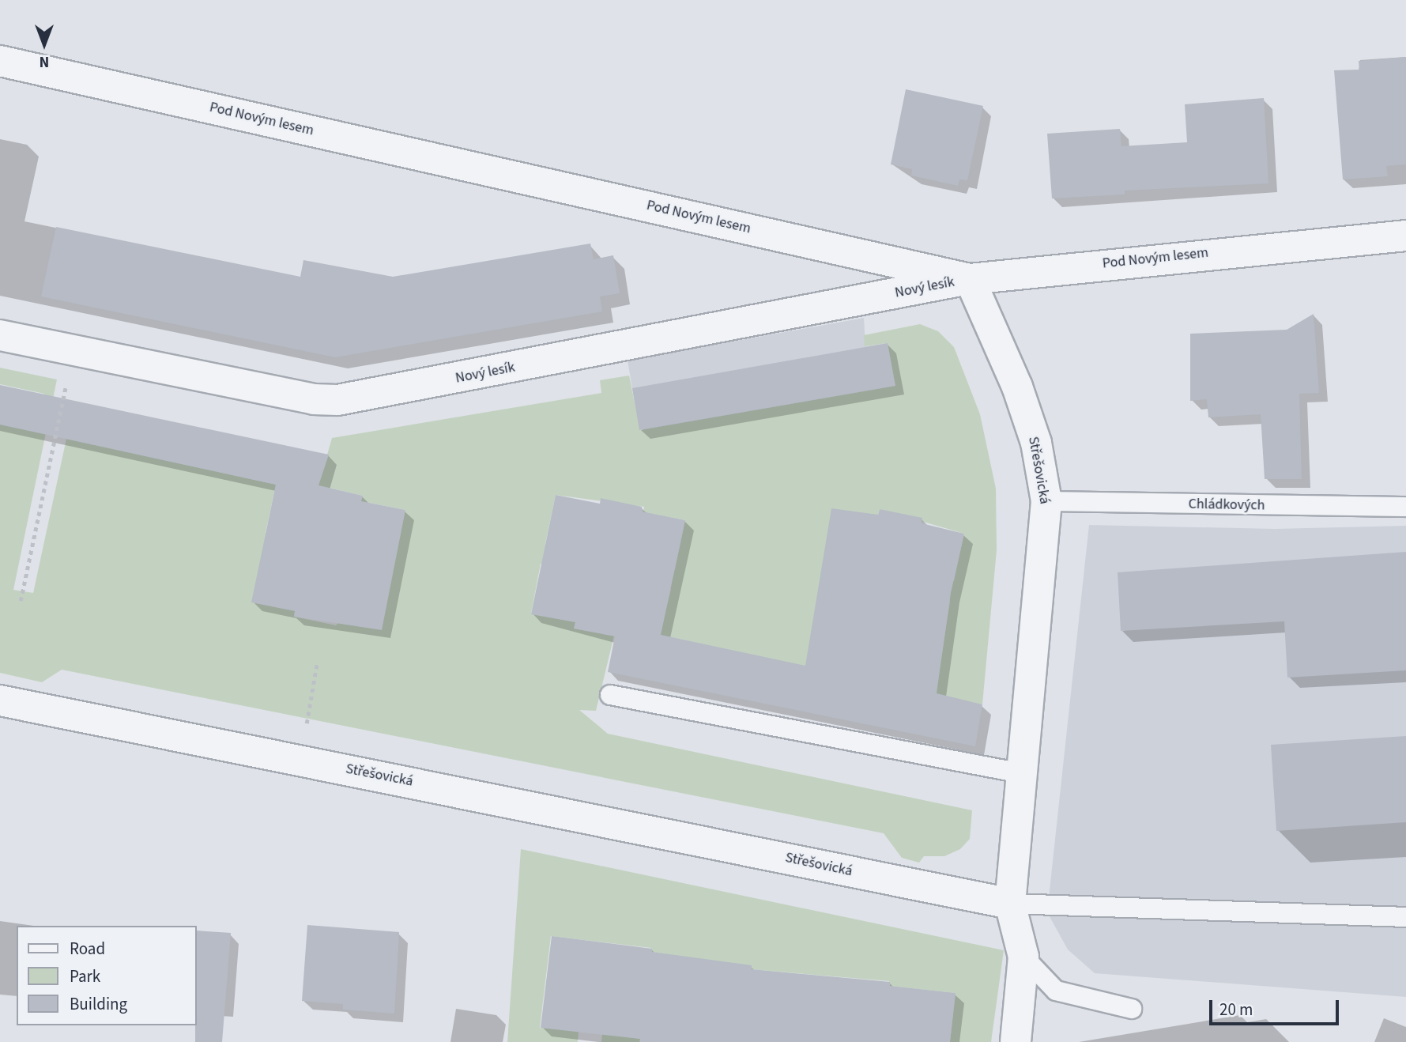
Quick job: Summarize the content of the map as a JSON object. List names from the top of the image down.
{
  "streets": {
    "street": ["Pod Novým lesem", "Nový lesík", "Střešovická"],
    "lane": ["Chládkových"]
  },
  "crossings": [
    ["Pod Novým lesem", "Nový lesík"],
    ["Pod Novým lesem", "Střešovická"],
    ["Nový lesík", "Střešovická"],
    ["Střešovická", "Chládkových"]
  ],
  "legend": ["Road", "Park", "Building"],
  "scale_bar": "20 m",
  "north": "bottom"
}
